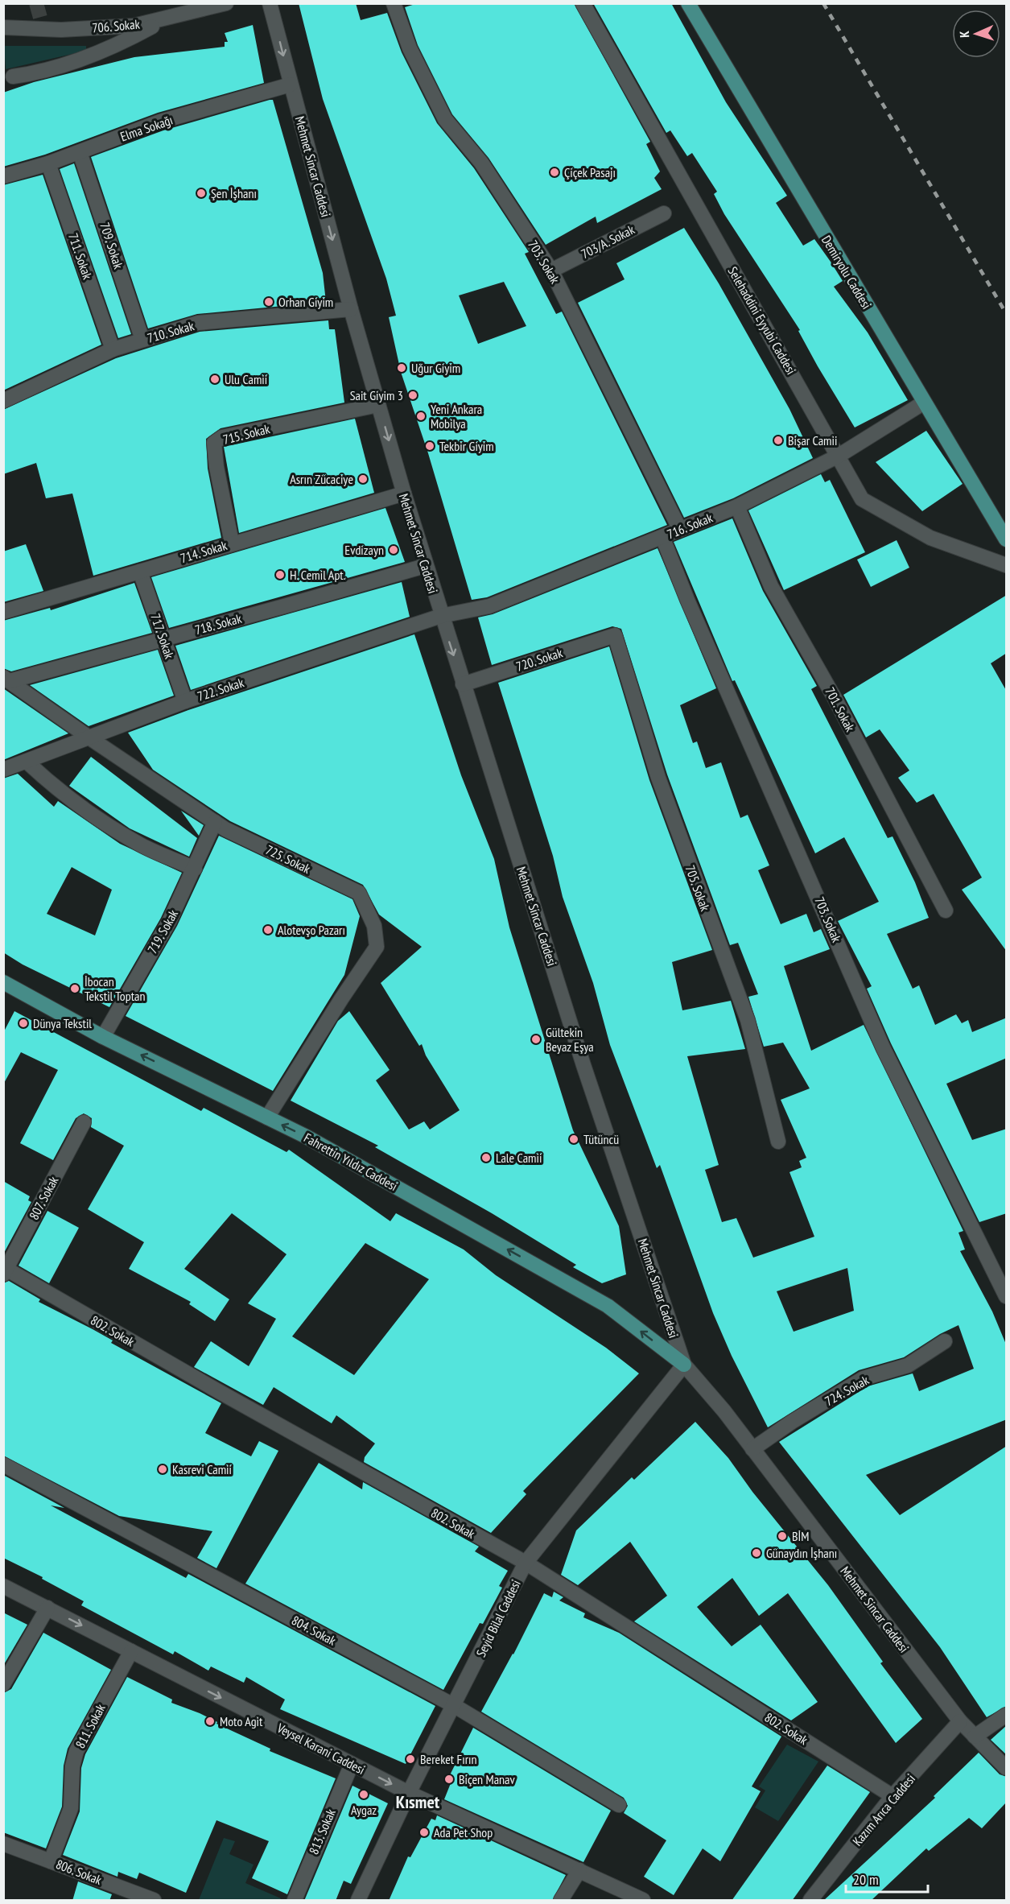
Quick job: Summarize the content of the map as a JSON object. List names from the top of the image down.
{
  "streets": {
    "main road": ["Demiryolu Caddesi", "Fahrettin Yıldız Caddesi"],
    "street": [
      "706. Sokak",
      "Elma Sokağı",
      "Mehmet Sincar Caddesi",
      "703/A. Sokak",
      "709. Sokak",
      "711. Sokak",
      "703. Sokak",
      "Selehaddini Eyyubi Caddesi",
      "710. Sokak",
      "715. Sokak",
      "716. Sokak",
      "714. Sokak",
      "718. Sokak",
      "717. Sokak",
      "720. Sokak",
      "722. Sokak",
      "701. Sokak",
      "725. Sokak",
      "705. Sokak",
      "719. Sokak",
      "807. Sokak",
      "802. Sokak",
      "724. Sokak",
      "Seyid Bilal Caddesi",
      "804. Sokak",
      "811. Sokak",
      "Veysel Karani Caddesi",
      "Kazım Arıca Caddesi",
      "813. Sokak",
      "806. Sokak"
    ]
  },
  "crossings": [
    ["Elma Sokağı", "Mehmet Sincar Caddesi"],
    ["Elma Sokağı", "709. Sokak"],
    ["Elma Sokağı", "711. Sokak"],
    ["Mehmet Sincar Caddesi", "710. Sokak"],
    ["Mehmet Sincar Caddesi", "715. Sokak"],
    ["Mehmet Sincar Caddesi", "716. Sokak"],
    ["Mehmet Sincar Caddesi", "714. Sokak"],
    ["Mehmet Sincar Caddesi", "718. Sokak"],
    ["Mehmet Sincar Caddesi", "720. Sokak"],
    ["Mehmet Sincar Caddesi", "722. Sokak"],
    ["Mehmet Sincar Caddesi", "Fahrettin Yıldız Caddesi"],
    ["Mehmet Sincar Caddesi", "724. Sokak"],
    ["Mehmet Sincar Caddesi", "Seyid Bilal Caddesi"],
    ["Mehmet Sincar Caddesi", "Kazım Arıca Caddesi"],
    ["703/A. Sokak", "703. Sokak"],
    ["709. Sokak", "710. Sokak"],
    ["711. Sokak", "710. Sokak"],
    ["703. Sokak", "716. Sokak"],
    ["Demiryolu Caddesi", "716. Sokak"],
    ["Selehaddini Eyyubi Caddesi", "716. Sokak"],
    ["715. Sokak", "714. Sokak"],
    ["716. Sokak", "722. Sokak"],
    ["716. Sokak", "701. Sokak"],
    ["714. Sokak", "717. Sokak"],
    ["718. Sokak", "717. Sokak"],
    ["718. Sokak", "725. Sokak"],
    ["717. Sokak", "722. Sokak"],
    ["720. Sokak", "705. Sokak"],
    ["722. Sokak", "725. Sokak"],
    ["725. Sokak", "719. Sokak"],
    ["725. Sokak", "Fahrettin Yıldız Caddesi"],
    ["719. Sokak", "Fahrettin Yıldız Caddesi"],
    ["Fahrettin Yıldız Caddesi", "Seyid Bilal Caddesi"],
    ["807. Sokak", "802. Sokak"],
    ["802. Sokak", "Seyid Bilal Caddesi"],
    ["802. Sokak", "Kazım Arıca Caddesi"],
    ["Seyid Bilal Caddesi", "804. Sokak"],
    ["Seyid Bilal Caddesi", "Veysel Karani Caddesi"],
    ["811. Sokak", "Veysel Karani Caddesi"],
    ["811. Sokak", "806. Sokak"],
    ["Veysel Karani Caddesi", "813. Sokak"]
  ],
  "one_way": ["Fahrettin Yıldız Caddesi", "Veysel Karani Caddesi"],
  "districts": ["Kısmet"],
  "places": [
    "Çiçek Pasajı",
    "Şen İşhanı",
    "Orhan Giyim",
    "Uğur Giyim",
    "Ulu Camii",
    "Sait Giyim 3",
    "Yeni Ankara Mobilya",
    "Bişar Camii",
    "Tekbir Giyim",
    "Asrın Zücaciye",
    "Evdizayn",
    "H. Cemil Apt.",
    "Alotevşo Pazarı",
    "İbocan Tekstil Toptan",
    "Dünya Tekstil",
    "Gültekin Beyaz Eşya",
    "Tütüncü",
    "Lale Camii",
    "Kasrevi Camii",
    "BİM",
    "Günaydın İşhanı",
    "Moto Agit",
    "Bereket Fırın",
    "Biçen Manav",
    "Aygaz",
    "Ada Pet Shop"
  ],
  "scale_bar": "20 m",
  "north": "left"
}
